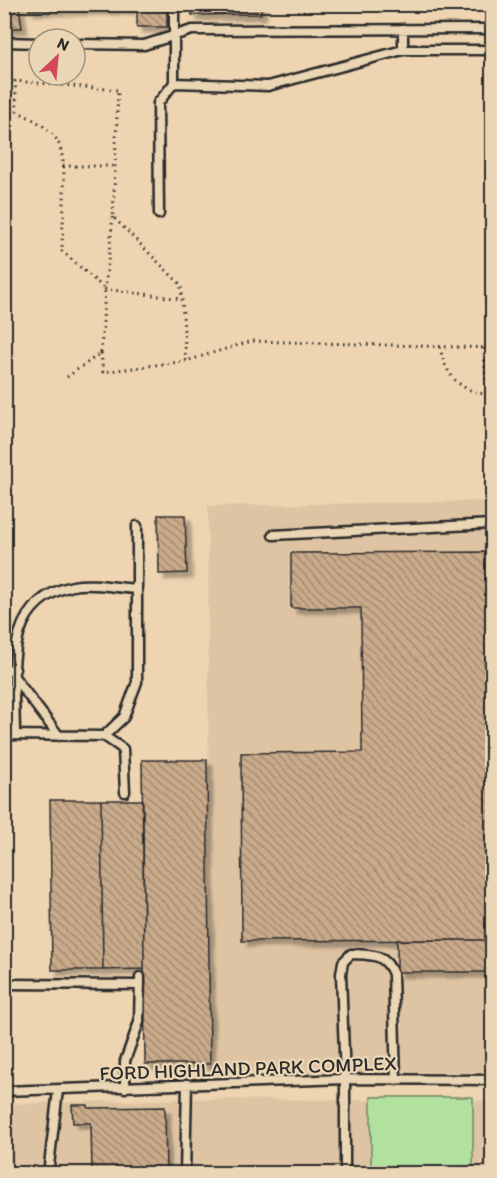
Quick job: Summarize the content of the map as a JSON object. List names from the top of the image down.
{
  "streets": {
    "lane": ["FORD HIGHLAND PARK COMPLEX"]
  },
  "north": "top right"
}
